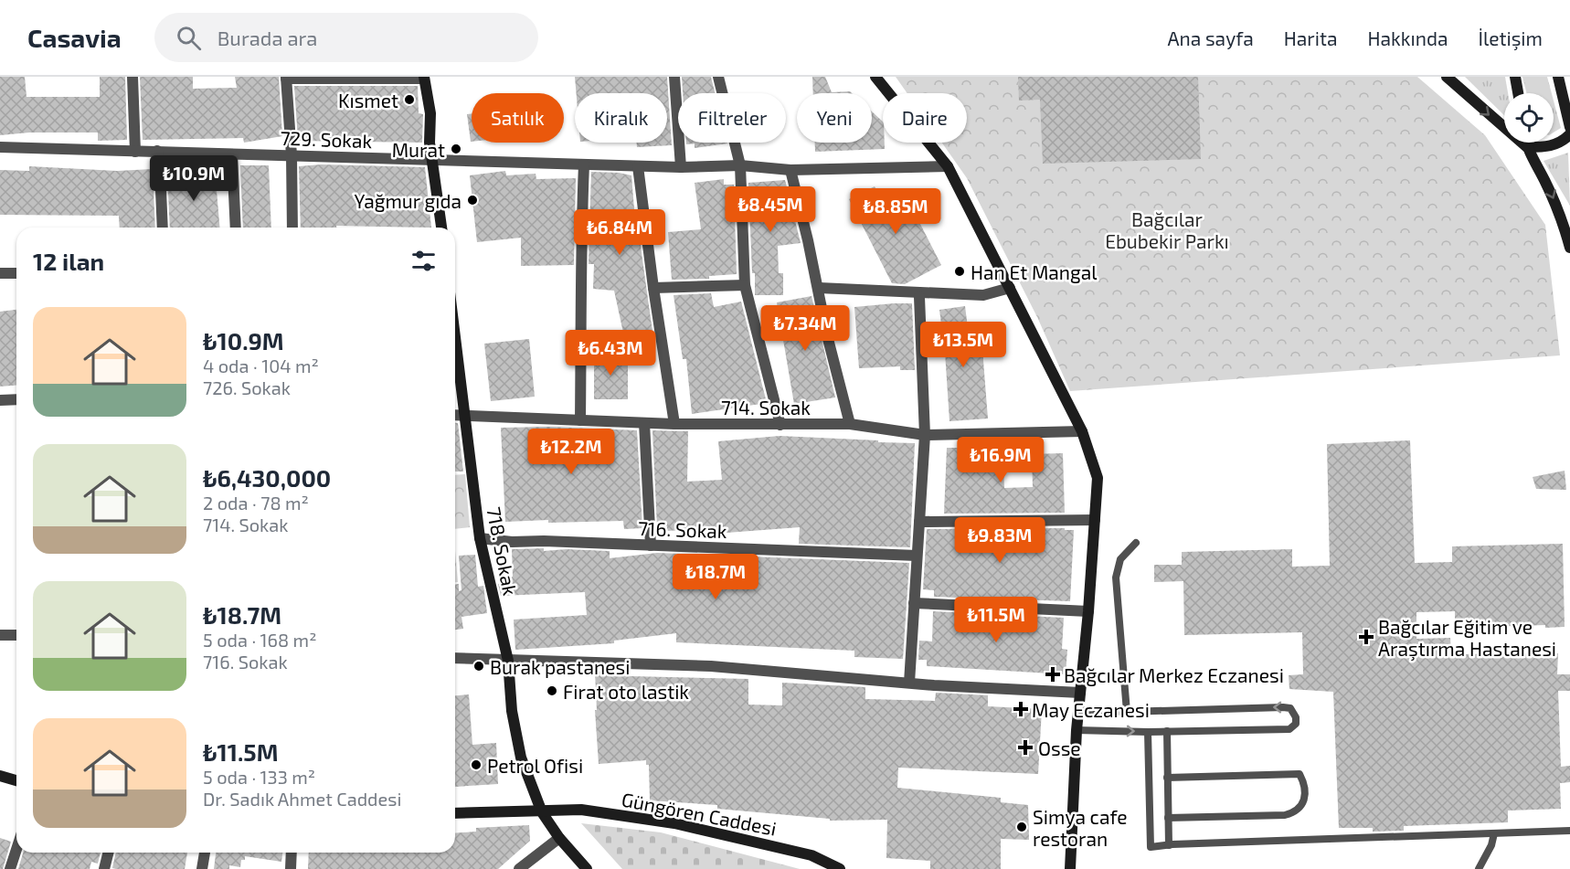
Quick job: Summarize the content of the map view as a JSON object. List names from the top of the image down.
{
  "streets": {
    "street": [
      "729. Sokak",
      "714. Sokak",
      "716. Sokak",
      "718. Sokak",
      "Güngören Caddesi"
    ]
  },
  "crossings": [
    ["714. Sokak", "718. Sokak"],
    ["716. Sokak", "718. Sokak"],
    ["718. Sokak", "Güngören Caddesi"]
  ],
  "parks": ["Bağcılar Ebubekir Parkı"],
  "places": {
    "other": [
      "Kısmet",
      "Murat",
      "Yağmur gıda",
      "Han Et Mangal",
      "Burak pastanesi",
      "Firat oto lastik",
      "Petrol Ofisi",
      "Simya cafe restoran"
    ],
    "health": [
      "Bağcılar Eğitim ve Araştırma Hastanesi",
      "Bağcılar Merkez Eczanesi",
      "May Eczanesi",
      "Osse"
    ]
  },
  "page": {
    "header": "Casavia",
    "search": "Burada ara",
    "nav": [
      "Ana sayfa",
      "Harita",
      "Hakkında",
      "İletişim"
    ],
    "chip": [
      "Satılık",
      "Kiralık",
      "Filtreler",
      "Yeni",
      "Daire"
    ],
    "price": [
      "₺10.9M",
      "₺8.45M",
      "₺8.85M",
      "₺6.84M",
      "₺7.34M",
      "₺13.5M",
      "₺6.43M",
      "₺12.2M",
      "₺16.9M",
      "₺9.83M",
      "₺18.7M",
      "₺11.5M"
    ],
    "heading": "12 ilan",
    "list": [
      {
        "name": "₺10.9M",
        "note": "4 oda · 104 m² · 726. Sokak"
      },
      {
        "name": "₺6,430,000",
        "note": "2 oda · 78 m² · 714. Sokak"
      },
      {
        "name": "₺18.7M",
        "note": "5 oda · 168 m² · 716. Sokak"
      },
      {
        "name": "₺11.5M",
        "note": "5 oda · 133 m² · Dr. Sadık Ahmet Caddesi"
      }
    ]
  }
}
